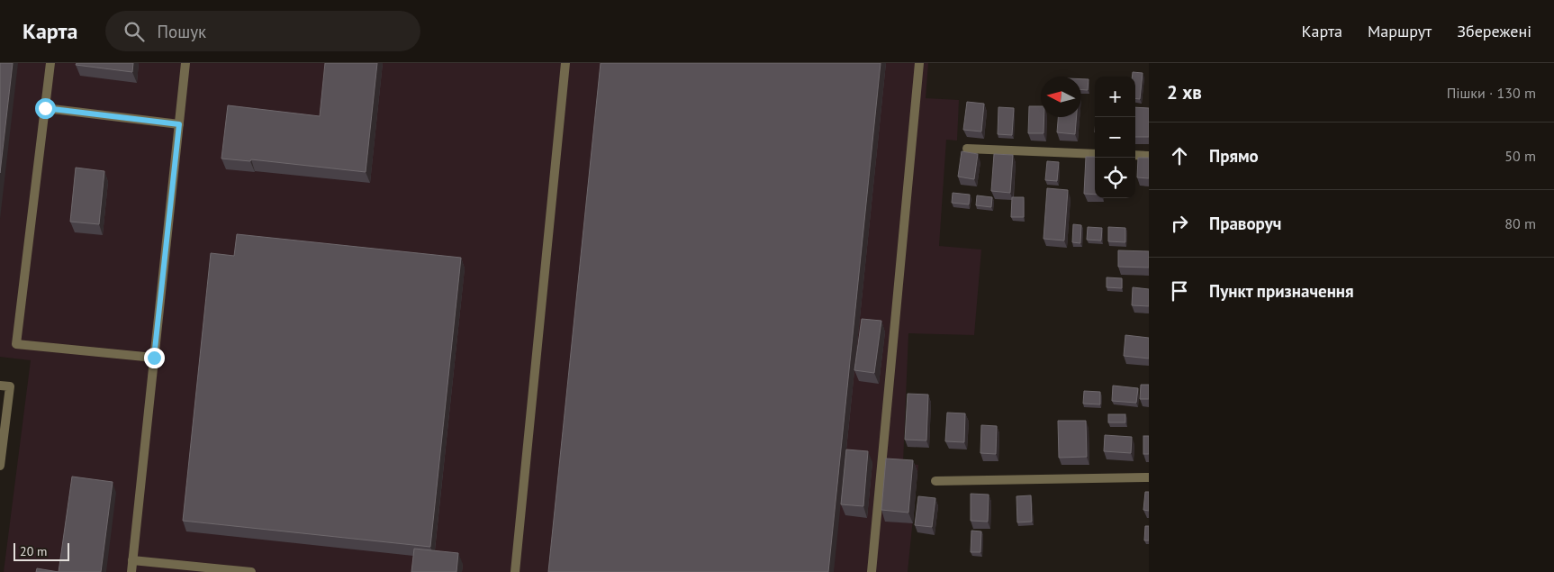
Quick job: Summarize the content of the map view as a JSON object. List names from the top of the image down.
{
  "scale_bar": "20 m",
  "north": "left",
  "page": {
    "header": "Карта",
    "search": "Пошук",
    "nav": ["Карта", "Маршрут", "Збережені"],
    "heading": ["2 хв", "Пішки · 130 m"],
    "map_buttons": ["+", "−"],
    "list": [
      ["Прямо", "50 m"],
      ["Праворуч", "80 m"],
      "Пункт призначення"
    ],
    "scale": "20 m"
  }
}
